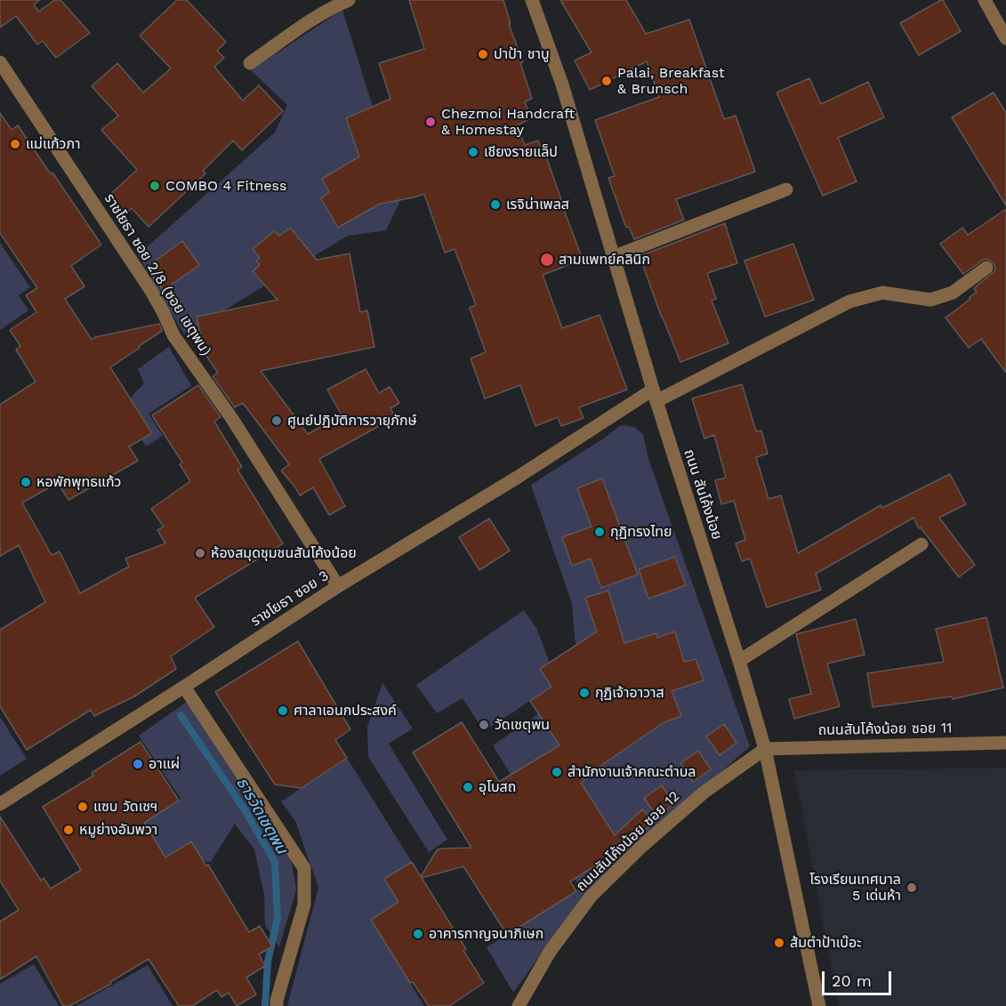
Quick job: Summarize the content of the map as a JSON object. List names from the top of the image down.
{
  "streets": {
    "street": [
      "ราชโยธา ซอย 2/8 (ซอย เชตุพน)",
      "ถนน สันโค้งน้อย",
      "ราชโยธา ซอย 3",
      "ถนนสันโค้งน้อย ซอย 11",
      "ถนนสันโค้งน้อย ซอย 12"
    ]
  },
  "crossings": [
    ["ราชโยธา ซอย 2/8 (ซอย เชตุพน)", "ราชโยธา ซอย 3"],
    ["ถนน สันโค้งน้อย", "ราชโยธา ซอย 3"],
    ["ถนน สันโค้งน้อย", "ถนนสันโค้งน้อย ซอย 11"],
    ["ถนน สันโค้งน้อย", "ถนนสันโค้งน้อย ซอย 12"],
    ["ถนนสันโค้งน้อย ซอย 11", "ถนนสันโค้งน้อย ซอย 12"]
  ],
  "water": ["ธารวัดเชตุพน"],
  "places": [
    "ปาป้า ชาบู",
    "Palai, Breakfast & Brunsch",
    "Chezmoi Handcraft & Homestay",
    "แม่แก้วภา",
    "เชียงรายแล็ป",
    "COMBO 4 Fitness",
    "เรจิน่าเพลส",
    "สามแพทย์คลินิก",
    "ศูนย์ปฏิบัติการวายุภักษ์",
    "หอพักพุทธแก้ว",
    "กุฏิทรงไทย",
    "ห้องสมุดชุมชนสันโค้งน้อย",
    "กุฏิเจ้าอาวาส",
    "ศาลาเอนกประสงค์",
    "วัดเชตุพน",
    "อาแผ่",
    "สำนักงานเจ้าคณะตำบล",
    "อุโบสถ",
    "แซบ วัดเชฯ",
    "หมูย่างอัมพวา",
    "โรงเรียนเทศบาล 5 เด่นห้า",
    "อาคารกาญจนาภิเษก",
    "ส้มตำป้าเบ๊อะ"
  ],
  "scale_bar": "20 m"
}
